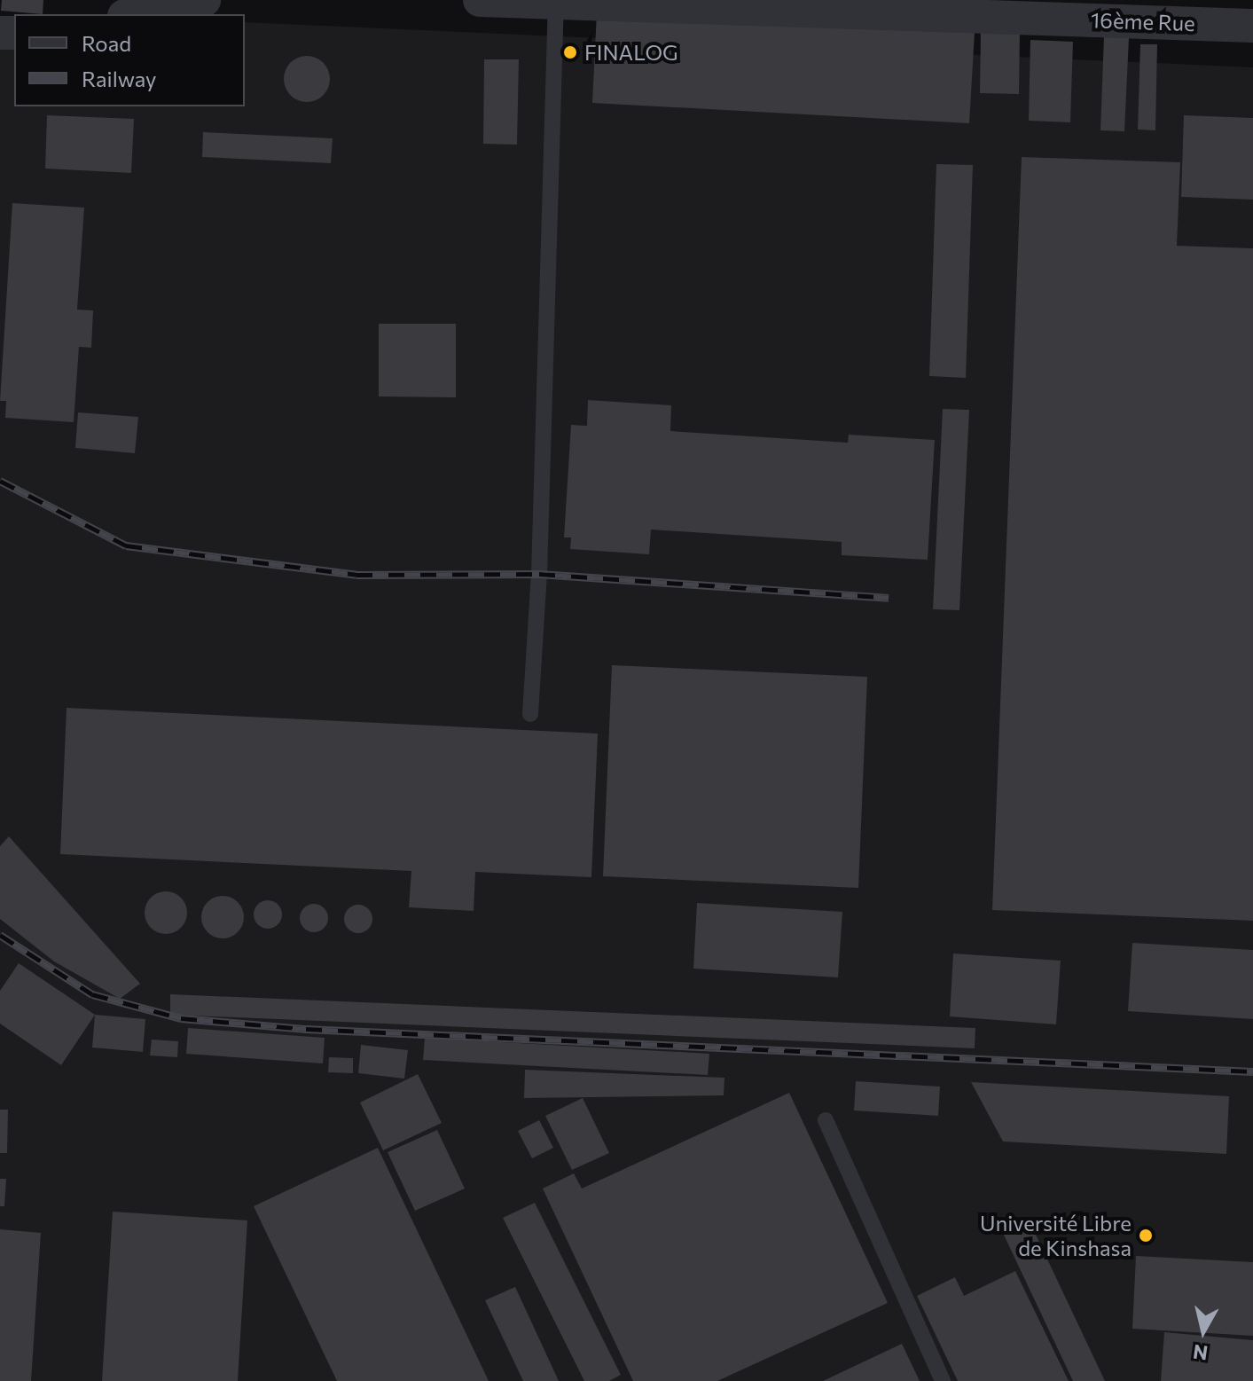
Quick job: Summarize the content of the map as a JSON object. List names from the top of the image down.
{
  "streets": {
    "street": ["16ème Rue"]
  },
  "places": ["FINALOG", "Université Libre de Kinshasa"],
  "legend": ["Road", "Railway"],
  "north": "bottom"
}
